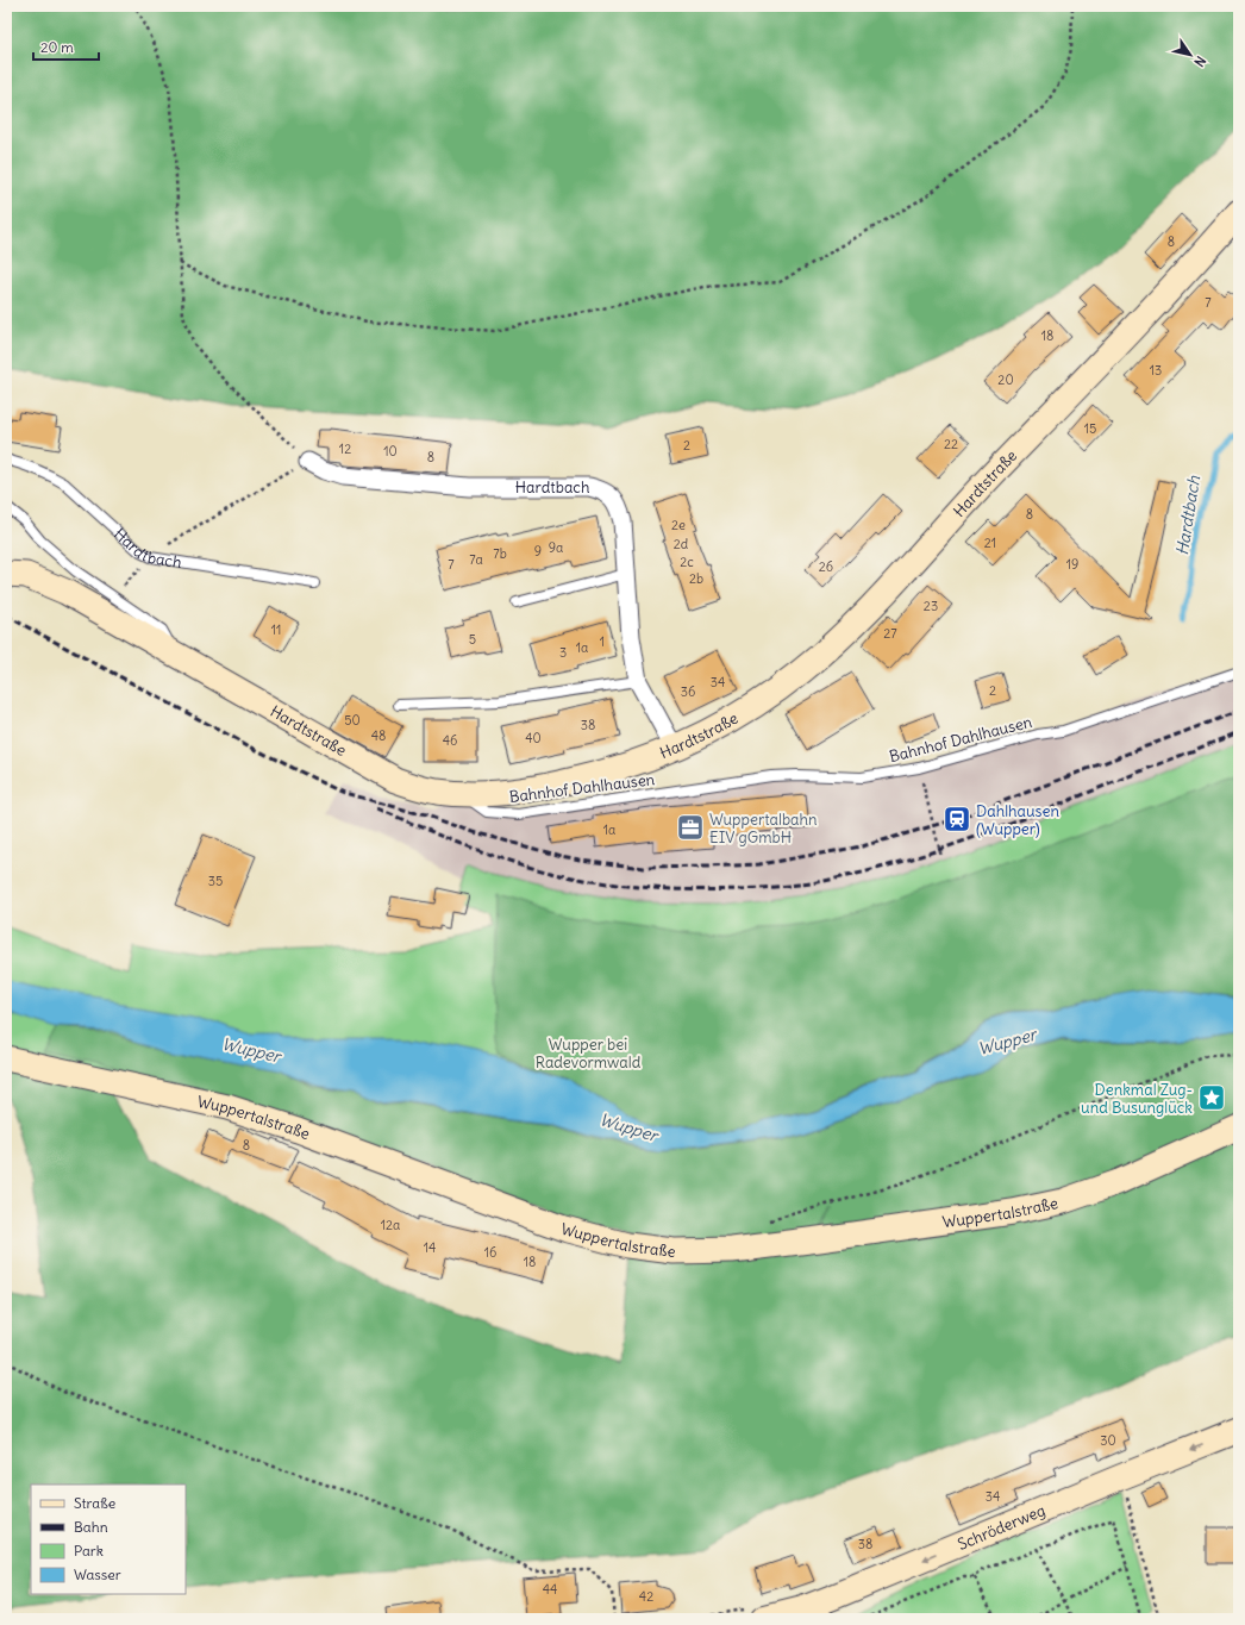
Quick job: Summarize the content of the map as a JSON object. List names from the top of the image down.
{
  "streets": {
    "main road": ["Hardtstraße", "Wuppertalstraße", "Schröderweg"],
    "street": ["Hardtbach"],
    "lane": ["Bahnhof Dahlhausen"]
  },
  "crossings": [
    ["Hardtstraße", "Hardtbach"],
    ["Hardtstraße", "Bahnhof Dahlhausen"]
  ],
  "one_way": ["Schröderweg"],
  "water": ["Hardtbach", "Wupper"],
  "parks": ["Wupper bei Radevormwald"],
  "places": {
    "station": ["Dahlhausen (Wupper)"],
    "office": ["Wuppertalbahn EIV gGmbH"],
    "place": ["Denkmal Zug- und Busunglück"]
  },
  "house_numbers": [
    "8",
    "7",
    "18",
    "13",
    "20",
    "15",
    "22",
    "2",
    "12",
    "10",
    "8",
    "8",
    "2e",
    "21",
    "2d",
    "9a",
    "9",
    "7b",
    "7a",
    "2c",
    "7",
    "19",
    "26",
    "2b",
    "23",
    "11",
    "27",
    "5",
    "1",
    "1a",
    "3",
    "34",
    "2",
    "36",
    "50",
    "38",
    "48",
    "40",
    "46",
    "1a",
    "35",
    "8",
    "12a",
    "14",
    "16",
    "18",
    "30",
    "34",
    "38",
    "44",
    "42"
  ],
  "legend": [
    "Straße",
    "Bahn",
    "Park",
    "Wasser"
  ],
  "scale_bar": "20 m",
  "north": "bottom right"
}
